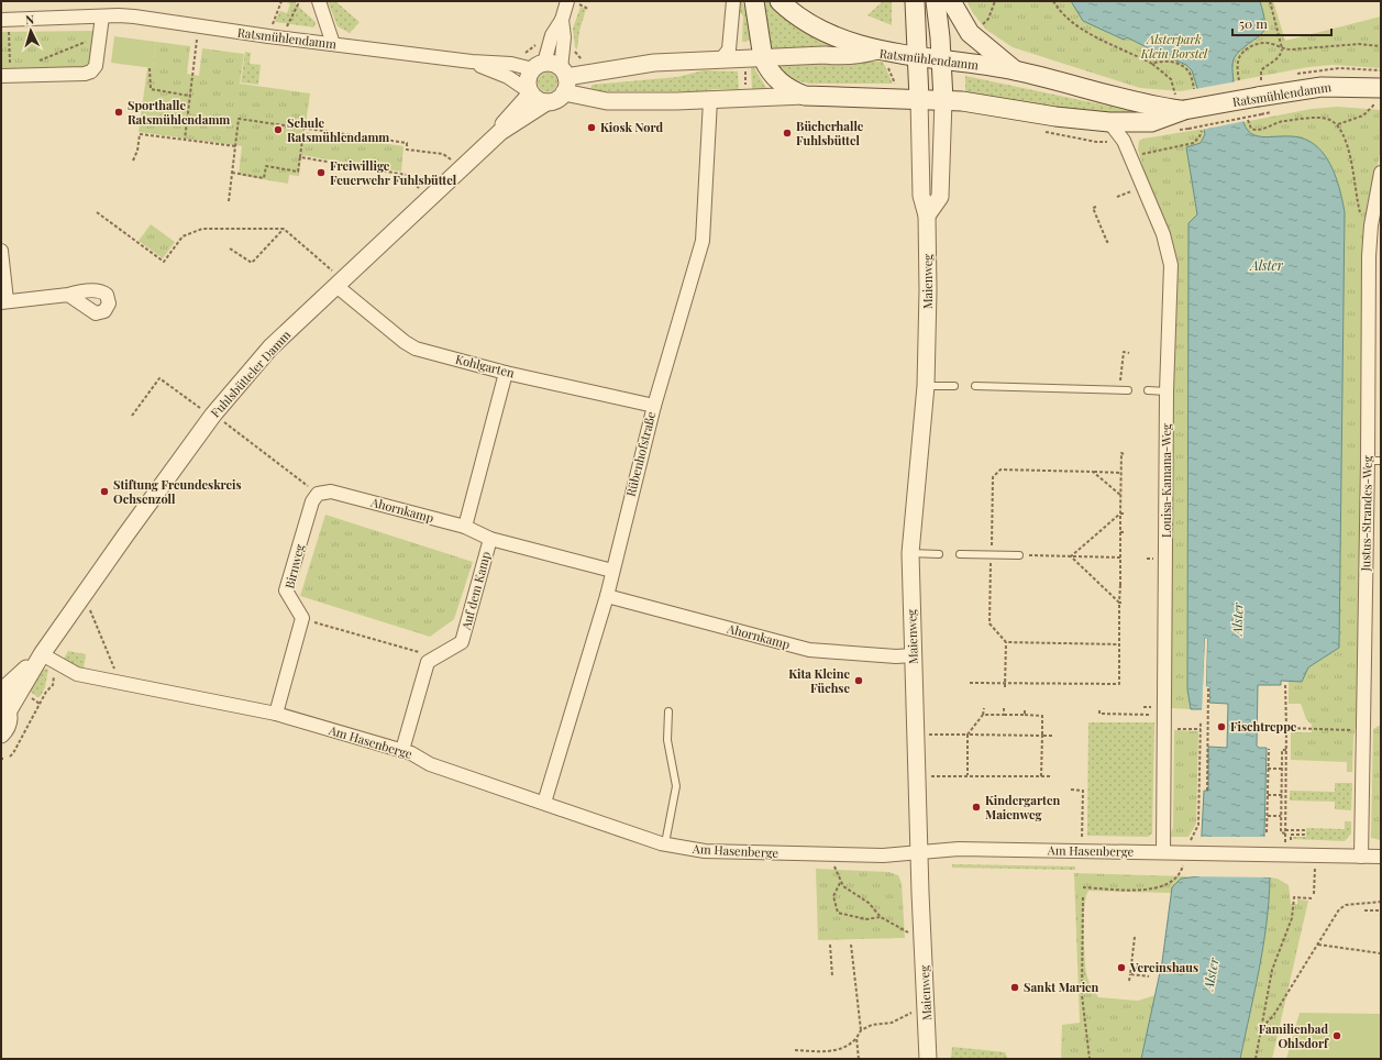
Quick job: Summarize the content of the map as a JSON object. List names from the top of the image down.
{
  "streets": {
    "main road": ["Ratsmühlendamm"],
    "street": [
      "Maienweg",
      "Kohlgarten",
      "Fuhlsbütteler Damm",
      "Rübenhofstraße",
      "Louisa-Kamana-Weg",
      "Ahornkamp",
      "Justus-Strandes-Weg",
      "Birnweg",
      "Auf dem Kamp",
      "Am Hasenberge"
    ]
  },
  "crossings": [
    ["Ratsmühlendamm", "Maienweg"],
    ["Ratsmühlendamm", "Fuhlsbütteler Damm"],
    ["Ratsmühlendamm", "Rübenhofstraße"],
    ["Ratsmühlendamm", "Louisa-Kamana-Weg"],
    ["Maienweg", "Ahornkamp"],
    ["Maienweg", "Am Hasenberge"],
    ["Kohlgarten", "Fuhlsbütteler Damm"],
    ["Kohlgarten", "Rübenhofstraße"],
    ["Fuhlsbütteler Damm", "Am Hasenberge"],
    ["Rübenhofstraße", "Ahornkamp"],
    ["Rübenhofstraße", "Am Hasenberge"],
    ["Louisa-Kamana-Weg", "Am Hasenberge"],
    ["Ahornkamp", "Birnweg"],
    ["Ahornkamp", "Auf dem Kamp"],
    ["Justus-Strandes-Weg", "Am Hasenberge"],
    ["Auf dem Kamp", "Am Hasenberge"]
  ],
  "water": ["Alster"],
  "parks": ["Alsterpark Klein Borstel"],
  "places": [
    "Sporthalle Ratsmühlendamm",
    "Kiosk Nord",
    "Schule Ratsmühlendamm",
    "Bücherhalle Fuhlsbüttel",
    "Freiwillige Feuerwehr Fuhlsbüttel",
    "Stiftung Freundeskreis Ochsenzoll",
    "Kita Kleine Füchse",
    "Fischtreppe",
    "Kindergarten Maienweg",
    "Vereinshaus",
    "Sankt Marien",
    "Familienbad Ohlsdorf"
  ],
  "scale_bar": "50 m",
  "north": "top"
}
